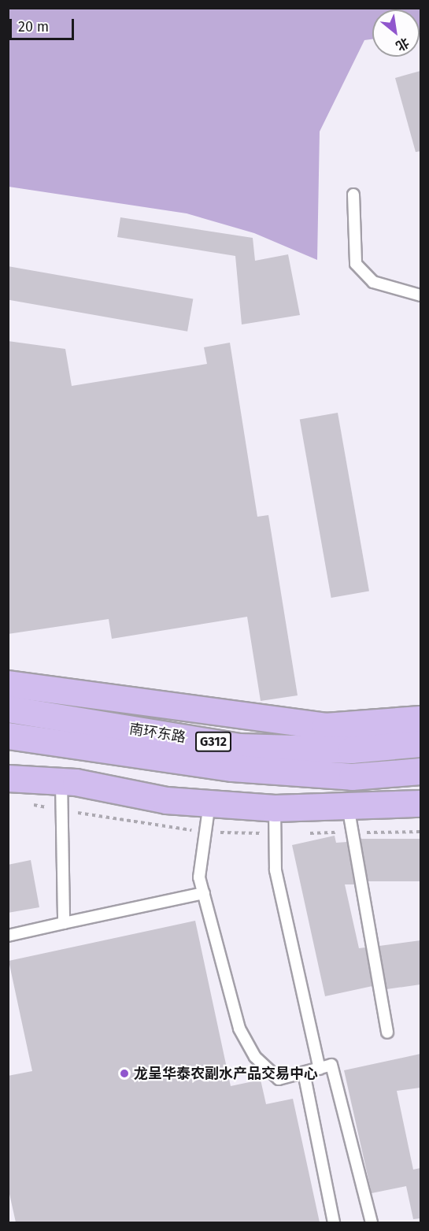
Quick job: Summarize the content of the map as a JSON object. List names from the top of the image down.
{
  "streets": {
    "highway": ["南环东路", "G312"]
  },
  "places": ["龙呈华泰农副水产品交易中心"],
  "scale_bar": "20 m",
  "north": "bottom right"
}
